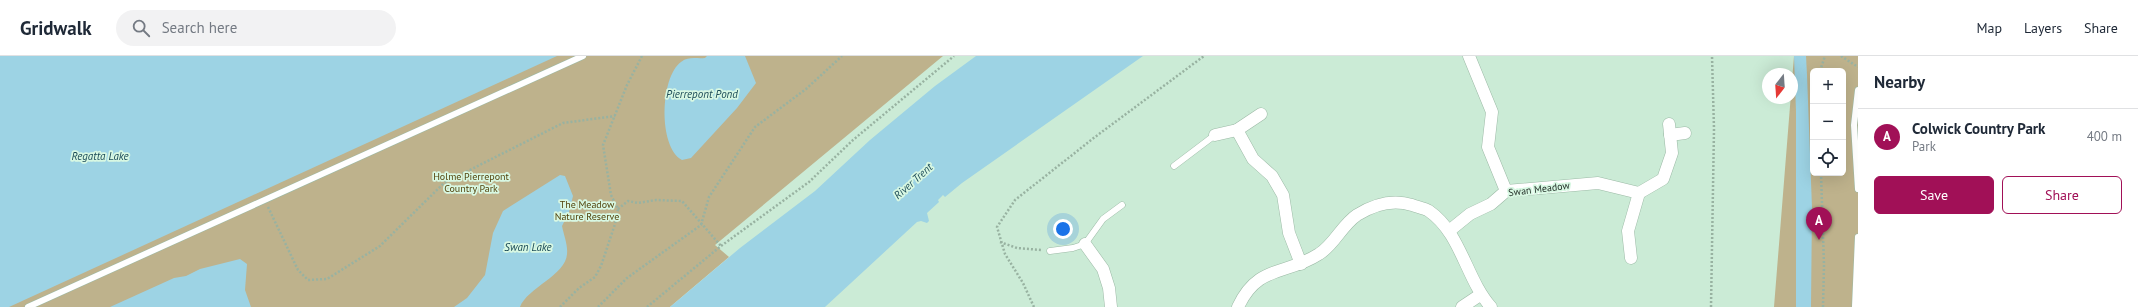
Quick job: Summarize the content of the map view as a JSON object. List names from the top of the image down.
{
  "streets": {
    "street": ["Swan Meadow"]
  },
  "water": [
    "Pierrepont Pond",
    "Regatta Lake",
    "River Trent",
    "Swan Lake"
  ],
  "parks": ["Holme Pierrepont Country Park", "The Meadow Nature Reserve"],
  "north": "bottom",
  "page": {
    "header": "Gridwalk",
    "search": "Search here",
    "nav": ["Map", "Layers", "Share"],
    "heading": "Nearby",
    "map_buttons": ["+", "−"],
    "list": [
      {
        "mark": "A",
        "name": "Colwick Country Park",
        "note": "Park",
        "value": "400 m"
      }
    ],
    "buttons": ["Save", "Share"],
    "pins": "A"
  }
}
